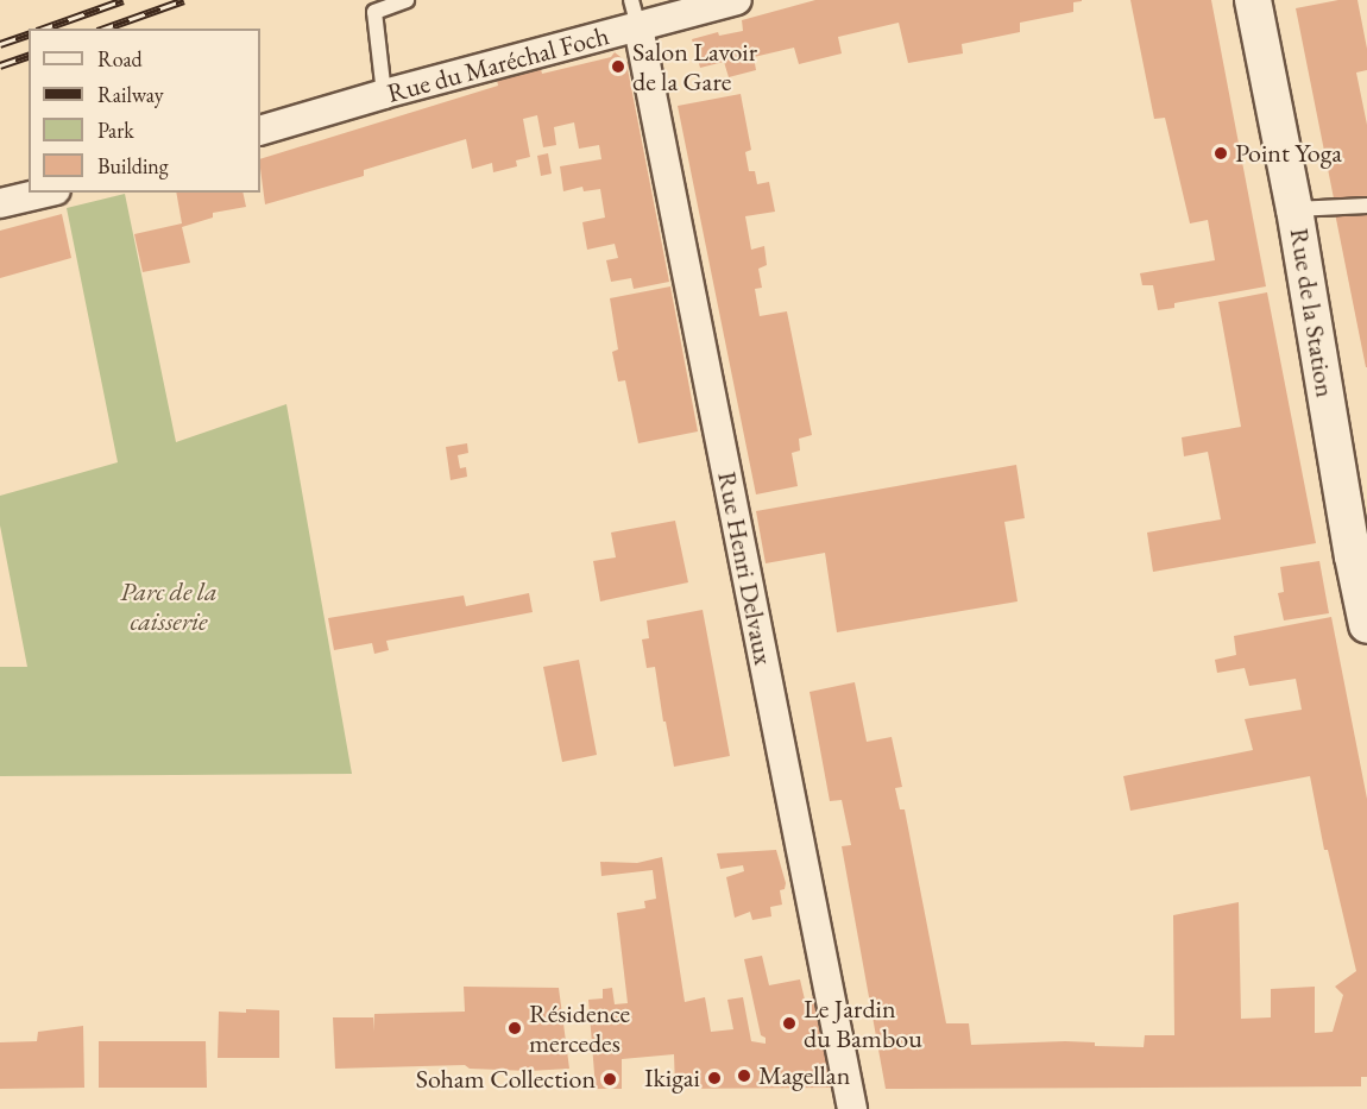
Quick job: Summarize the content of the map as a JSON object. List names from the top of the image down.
{
  "streets": {
    "street": ["Rue du Maréchal Foch", "Rue de la Station", "Rue Henri Delvaux"]
  },
  "crossings": [
    ["Rue du Maréchal Foch", "Rue Henri Delvaux"]
  ],
  "parks": ["Parc de la caisserie"],
  "places": [
    "Salon Lavoir de la Gare",
    "Point Yoga",
    "Le Jardin du Bambou",
    "Résidence mercedes",
    "Magellan",
    "Ikigai",
    "Soham Collection"
  ],
  "legend": [
    "Road",
    "Railway",
    "Park",
    "Building"
  ]
}
